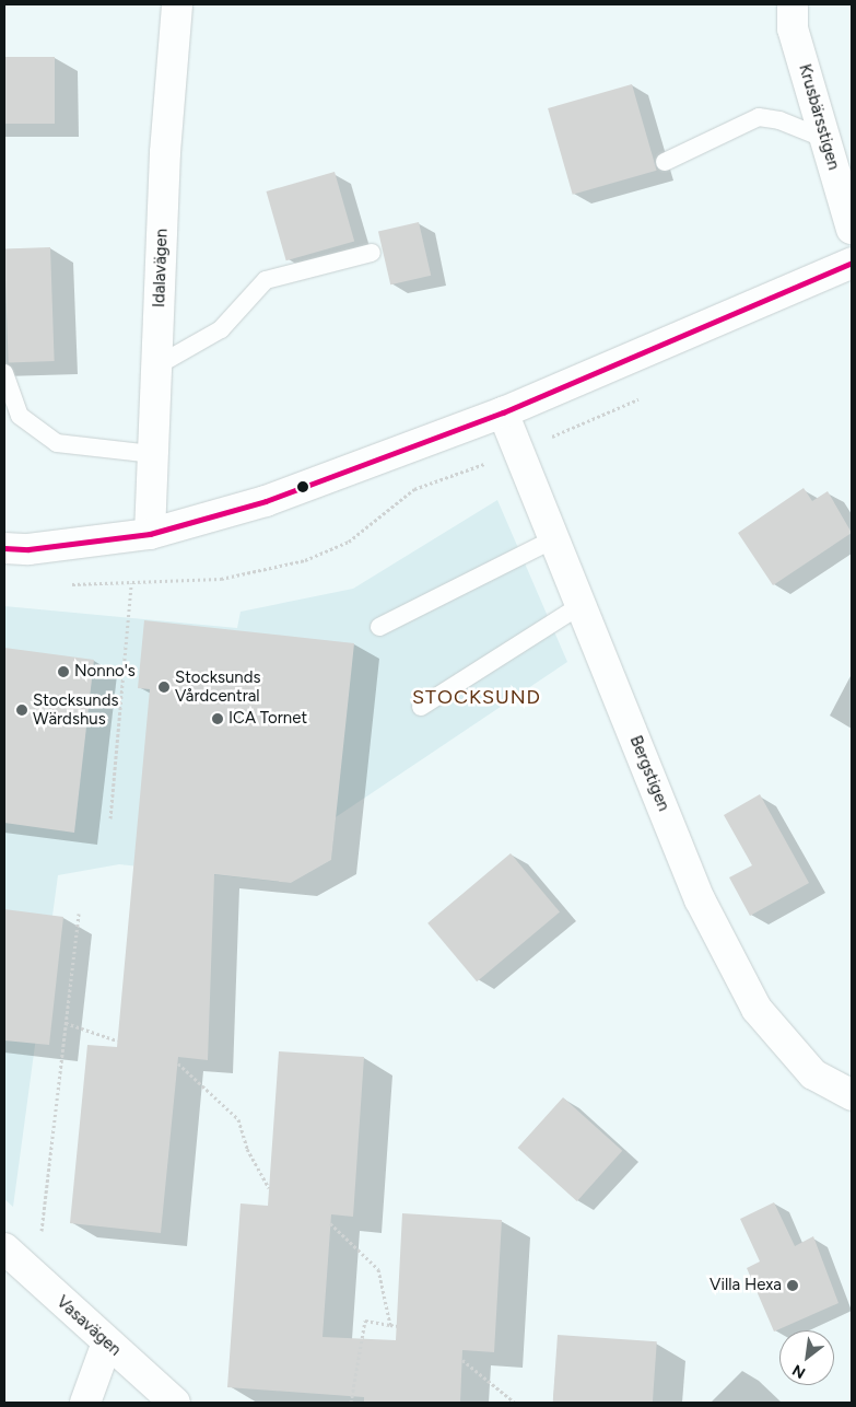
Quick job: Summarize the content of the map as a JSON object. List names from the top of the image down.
{
  "streets": {
    "street": [
      "Krusbärsstigen",
      "Idalavägen",
      "Bergstigen",
      "Vasavägen"
    ]
  },
  "districts": ["STOCKSUND"],
  "places": [
    "Nonno's",
    "Stocksunds Vårdcentral",
    "Stocksunds Wärdshus",
    "ICA Tornet",
    "Villa Hexa"
  ],
  "north": "bottom left"
}
